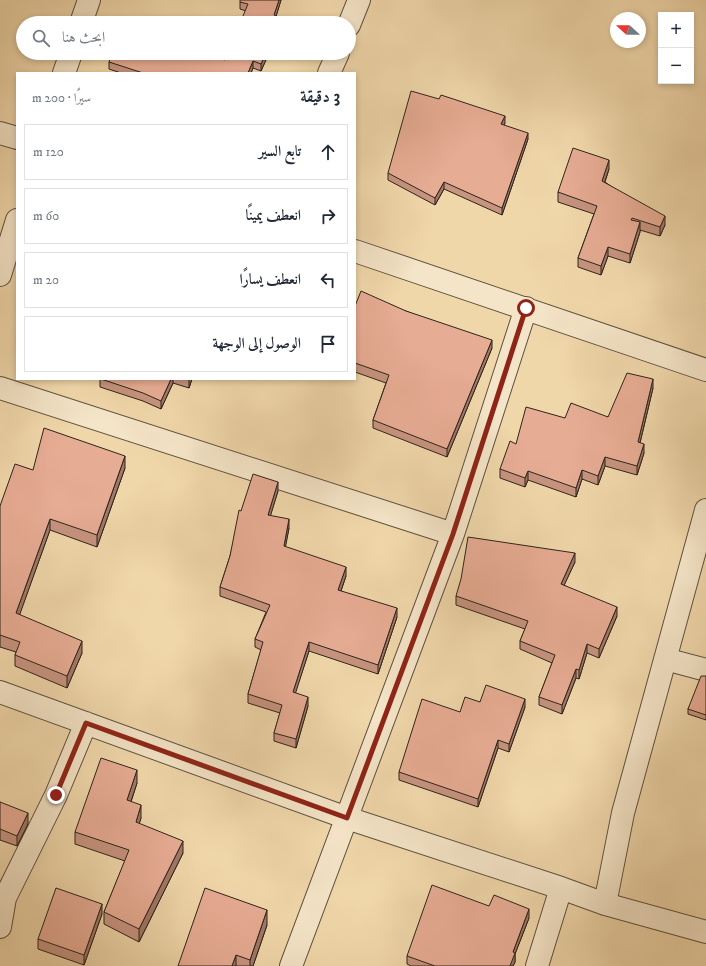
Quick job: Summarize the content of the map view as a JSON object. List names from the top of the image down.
{
  "north": "left",
  "page": {
    "map_buttons": ["+", "−"],
    "search": "ابحث هنا",
    "heading": ["3 دقيقة", "سيرًا · 200 m"],
    "list": [
      ["تابع السير", "120 m"],
      ["انعطف يمينًا", "60 m"],
      ["انعطف يسارًا", "20 m"],
      "الوصول إلى الوجهة"
    ]
  }
}
